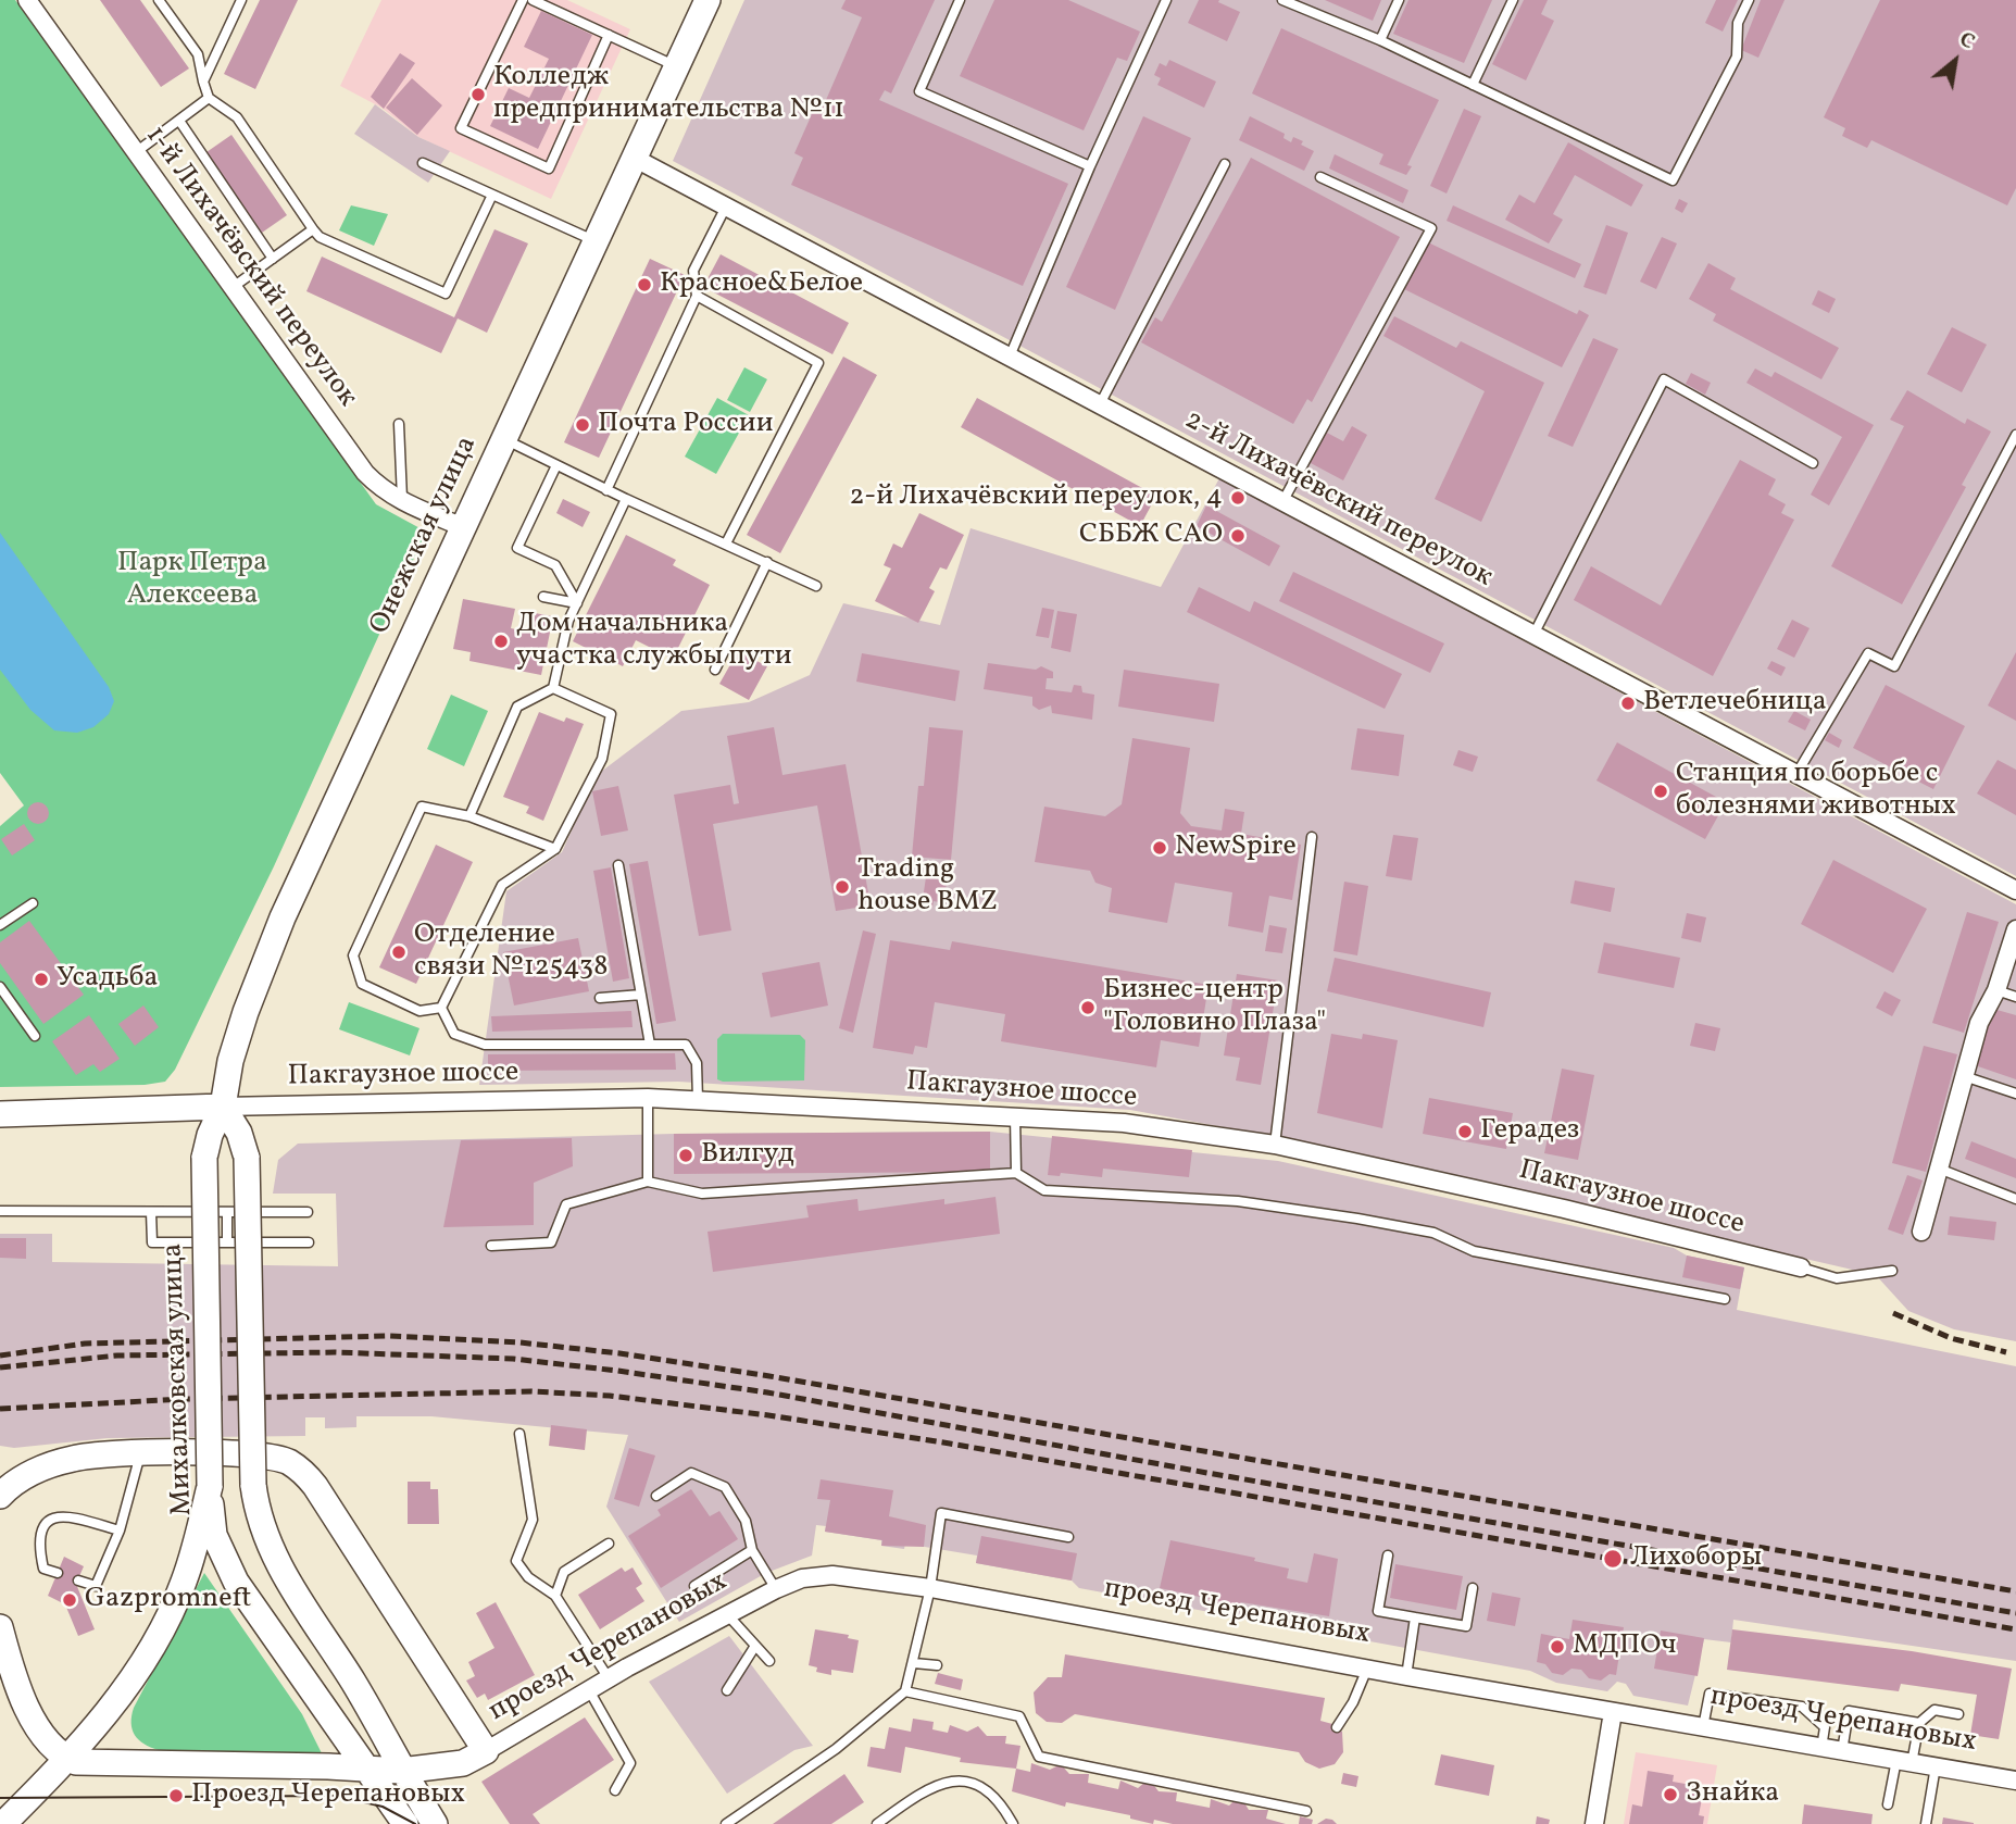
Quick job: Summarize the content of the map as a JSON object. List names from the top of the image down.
{
  "streets": {
    "main road": ["Онежская улица", "Михалковская улица", "проезд Черепановых"],
    "street": ["1-й Лихачёвский переулок", "2-й Лихачёвский переулок", "Пакгаузное шоссе"]
  },
  "crossings": [
    ["1-й Лихачёвский переулок", "Онежская улица"],
    ["2-й Лихачёвский переулок", "Онежская улица"],
    ["Онежская улица", "Пакгаузное шоссе"],
    ["Онежская улица", "Михалковская улица"],
    ["Пакгаузное шоссе", "Михалковская улица"],
    ["Михалковская улица", "проезд Черепановых"]
  ],
  "parks": ["Парк Петра Алексеева"],
  "places": [
    "Колледж предпринимательства №11",
    "Красное&Белое",
    "Почта России",
    "2-й Лихачёвский переулок, 4",
    "СББЖ САО",
    "Дом начальника участка службы пути",
    "Ветлечебница",
    "Станция по борьбе с болезнями животных",
    "NewSpire",
    "Trading house BMZ",
    "Отделение связи №125438",
    "Усадьба",
    "Бизнес-центр \"Головино Плаза\"",
    "Герадез",
    "Вилгуд",
    "Лихоборы",
    "Gazpromneft",
    "МДПОч",
    "Знайка",
    "Проезд Черепановых"
  ],
  "north": "top right"
}
